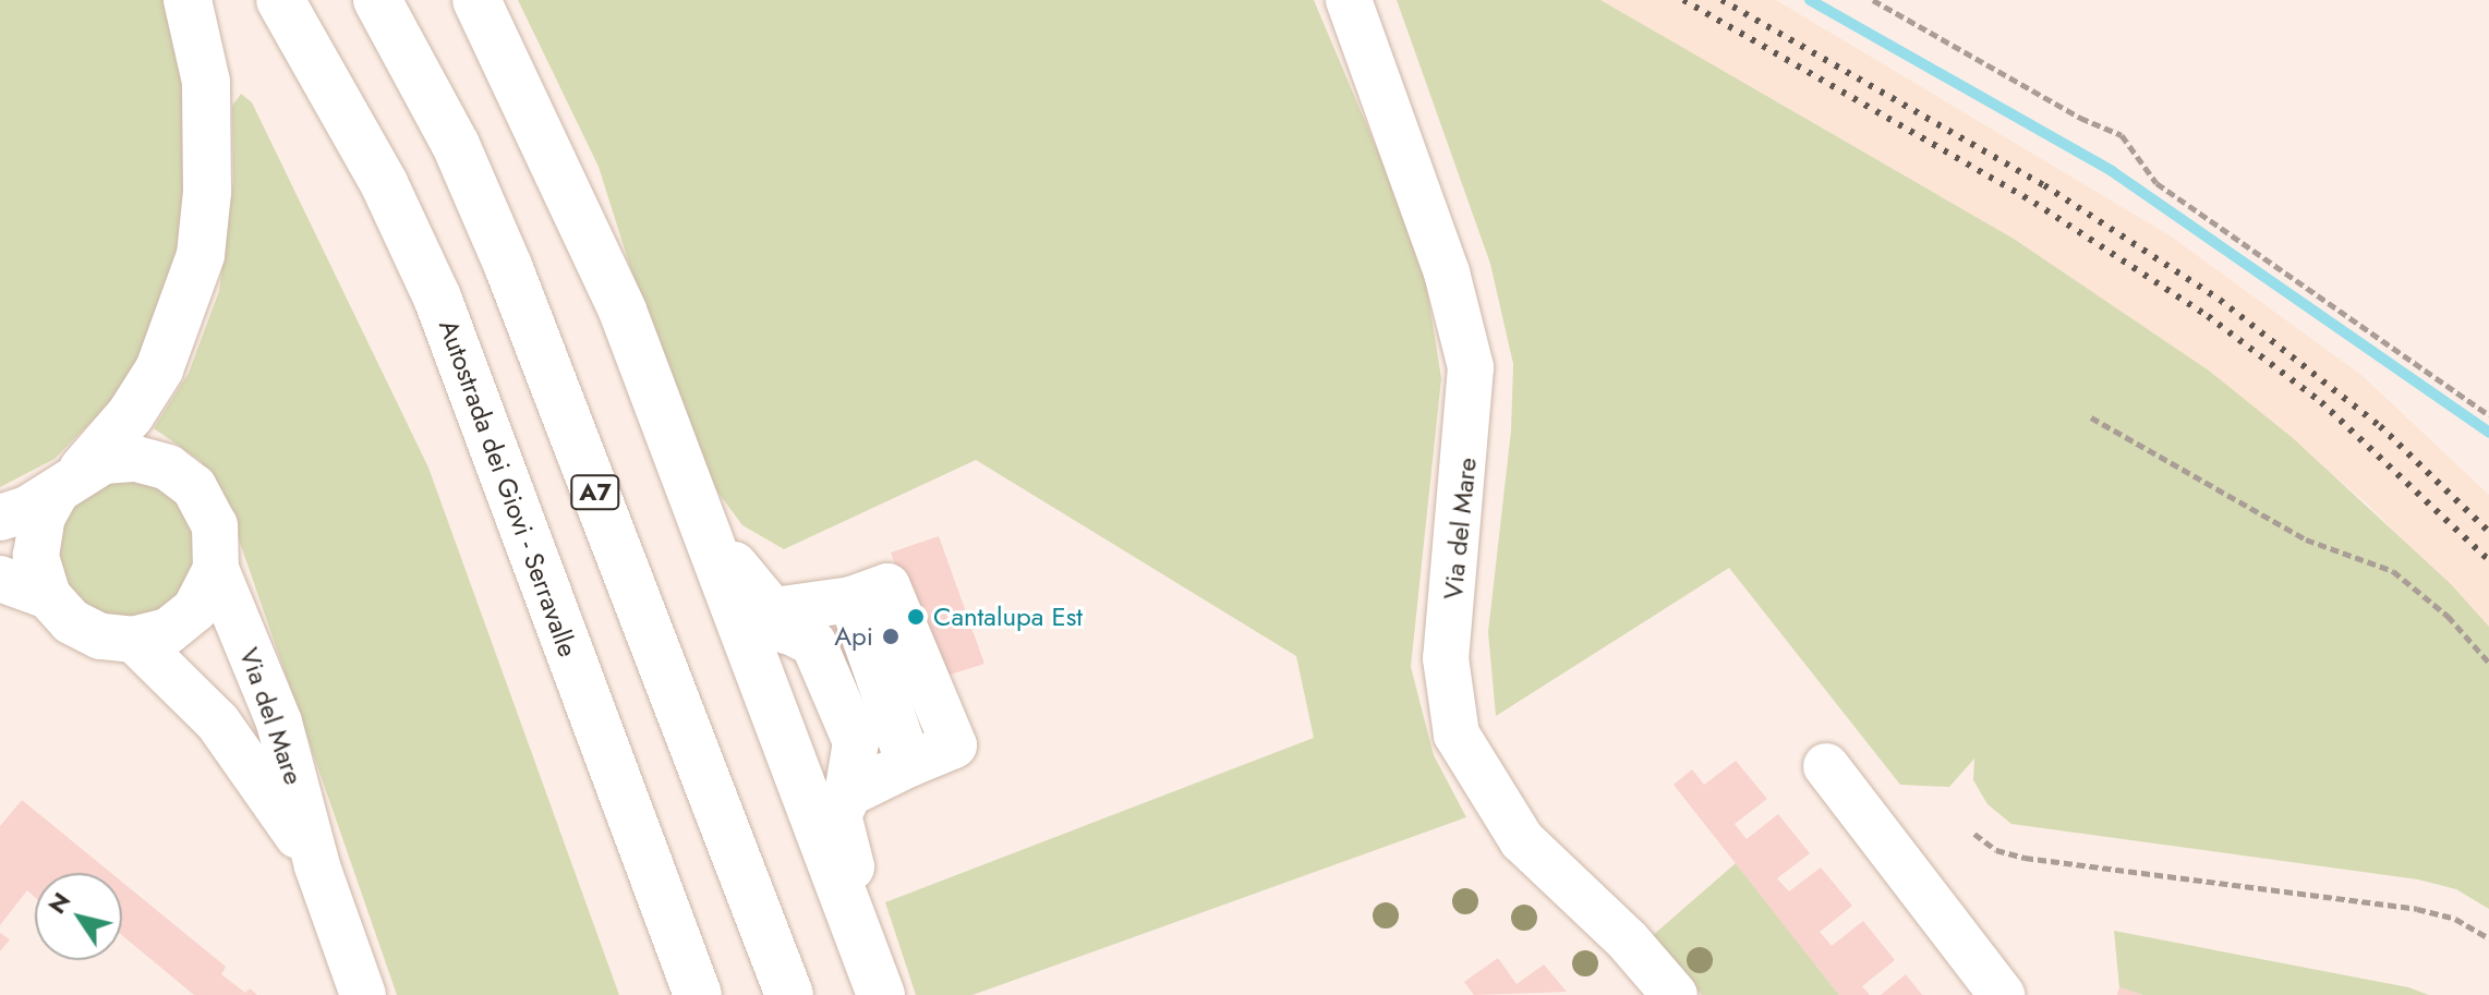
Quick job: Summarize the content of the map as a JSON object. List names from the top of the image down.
{
  "streets": {
    "highway": ["Autostrada dei Giovi - Serravalle", "A7"],
    "street": ["Via del Mare"]
  },
  "places": ["Cantalupa Est", "Api"],
  "north": "top left"
}
